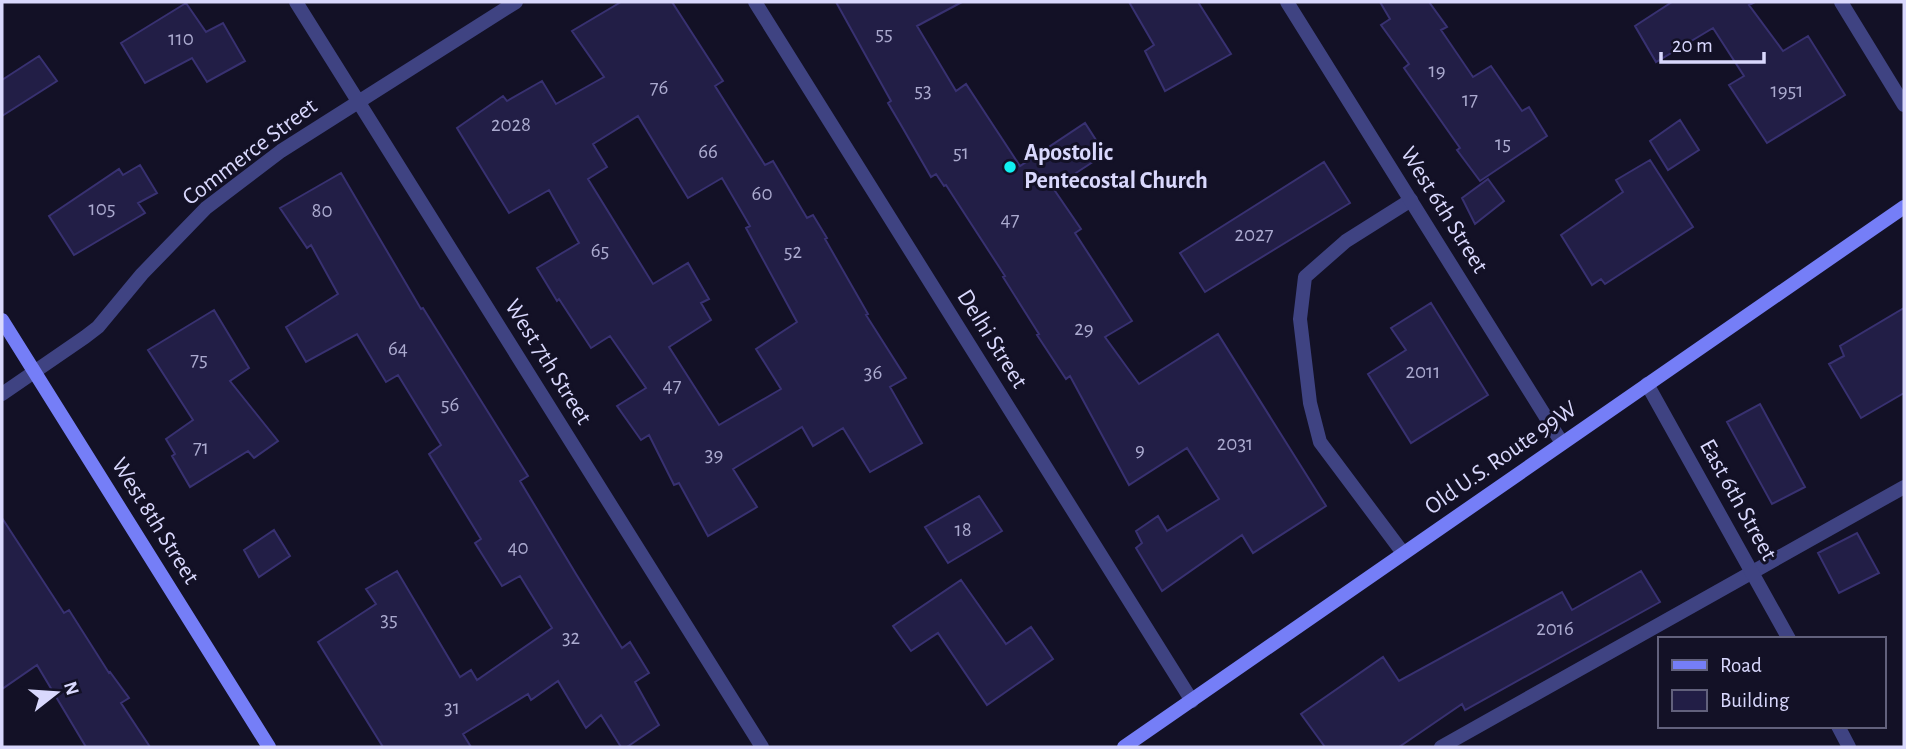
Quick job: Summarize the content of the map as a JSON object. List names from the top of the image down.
{
  "streets": {
    "main road": ["Old U.S. Route 99W", "West 8th Street"],
    "street": [
      "Commerce Street",
      "West 6th Street",
      "Delhi Street",
      "West 7th Street",
      "East 6th Street"
    ]
  },
  "crossings": [
    ["Commerce Street", "West 7th Street"],
    ["Commerce Street", "West 8th Street"],
    ["West 6th Street", "Old U.S. Route 99W"],
    ["Delhi Street", "Old U.S. Route 99W"],
    ["Old U.S. Route 99W", "East 6th Street"]
  ],
  "places": ["Apostolic Pentecostal Church"],
  "house_numbers": [
    "55",
    "110",
    "19",
    "76",
    "53",
    "1951",
    "17",
    "2028",
    "15",
    "66",
    "51",
    "60",
    "105",
    "80",
    "47",
    "2027",
    "65",
    "52",
    "29",
    "64",
    "75",
    "2011",
    "36",
    "47",
    "56",
    "2031",
    "71",
    "9",
    "39",
    "18",
    "40",
    "35",
    "2016",
    "32",
    "31"
  ],
  "legend": ["Road", "Building"],
  "scale_bar": "20 m",
  "north": "right"
}
